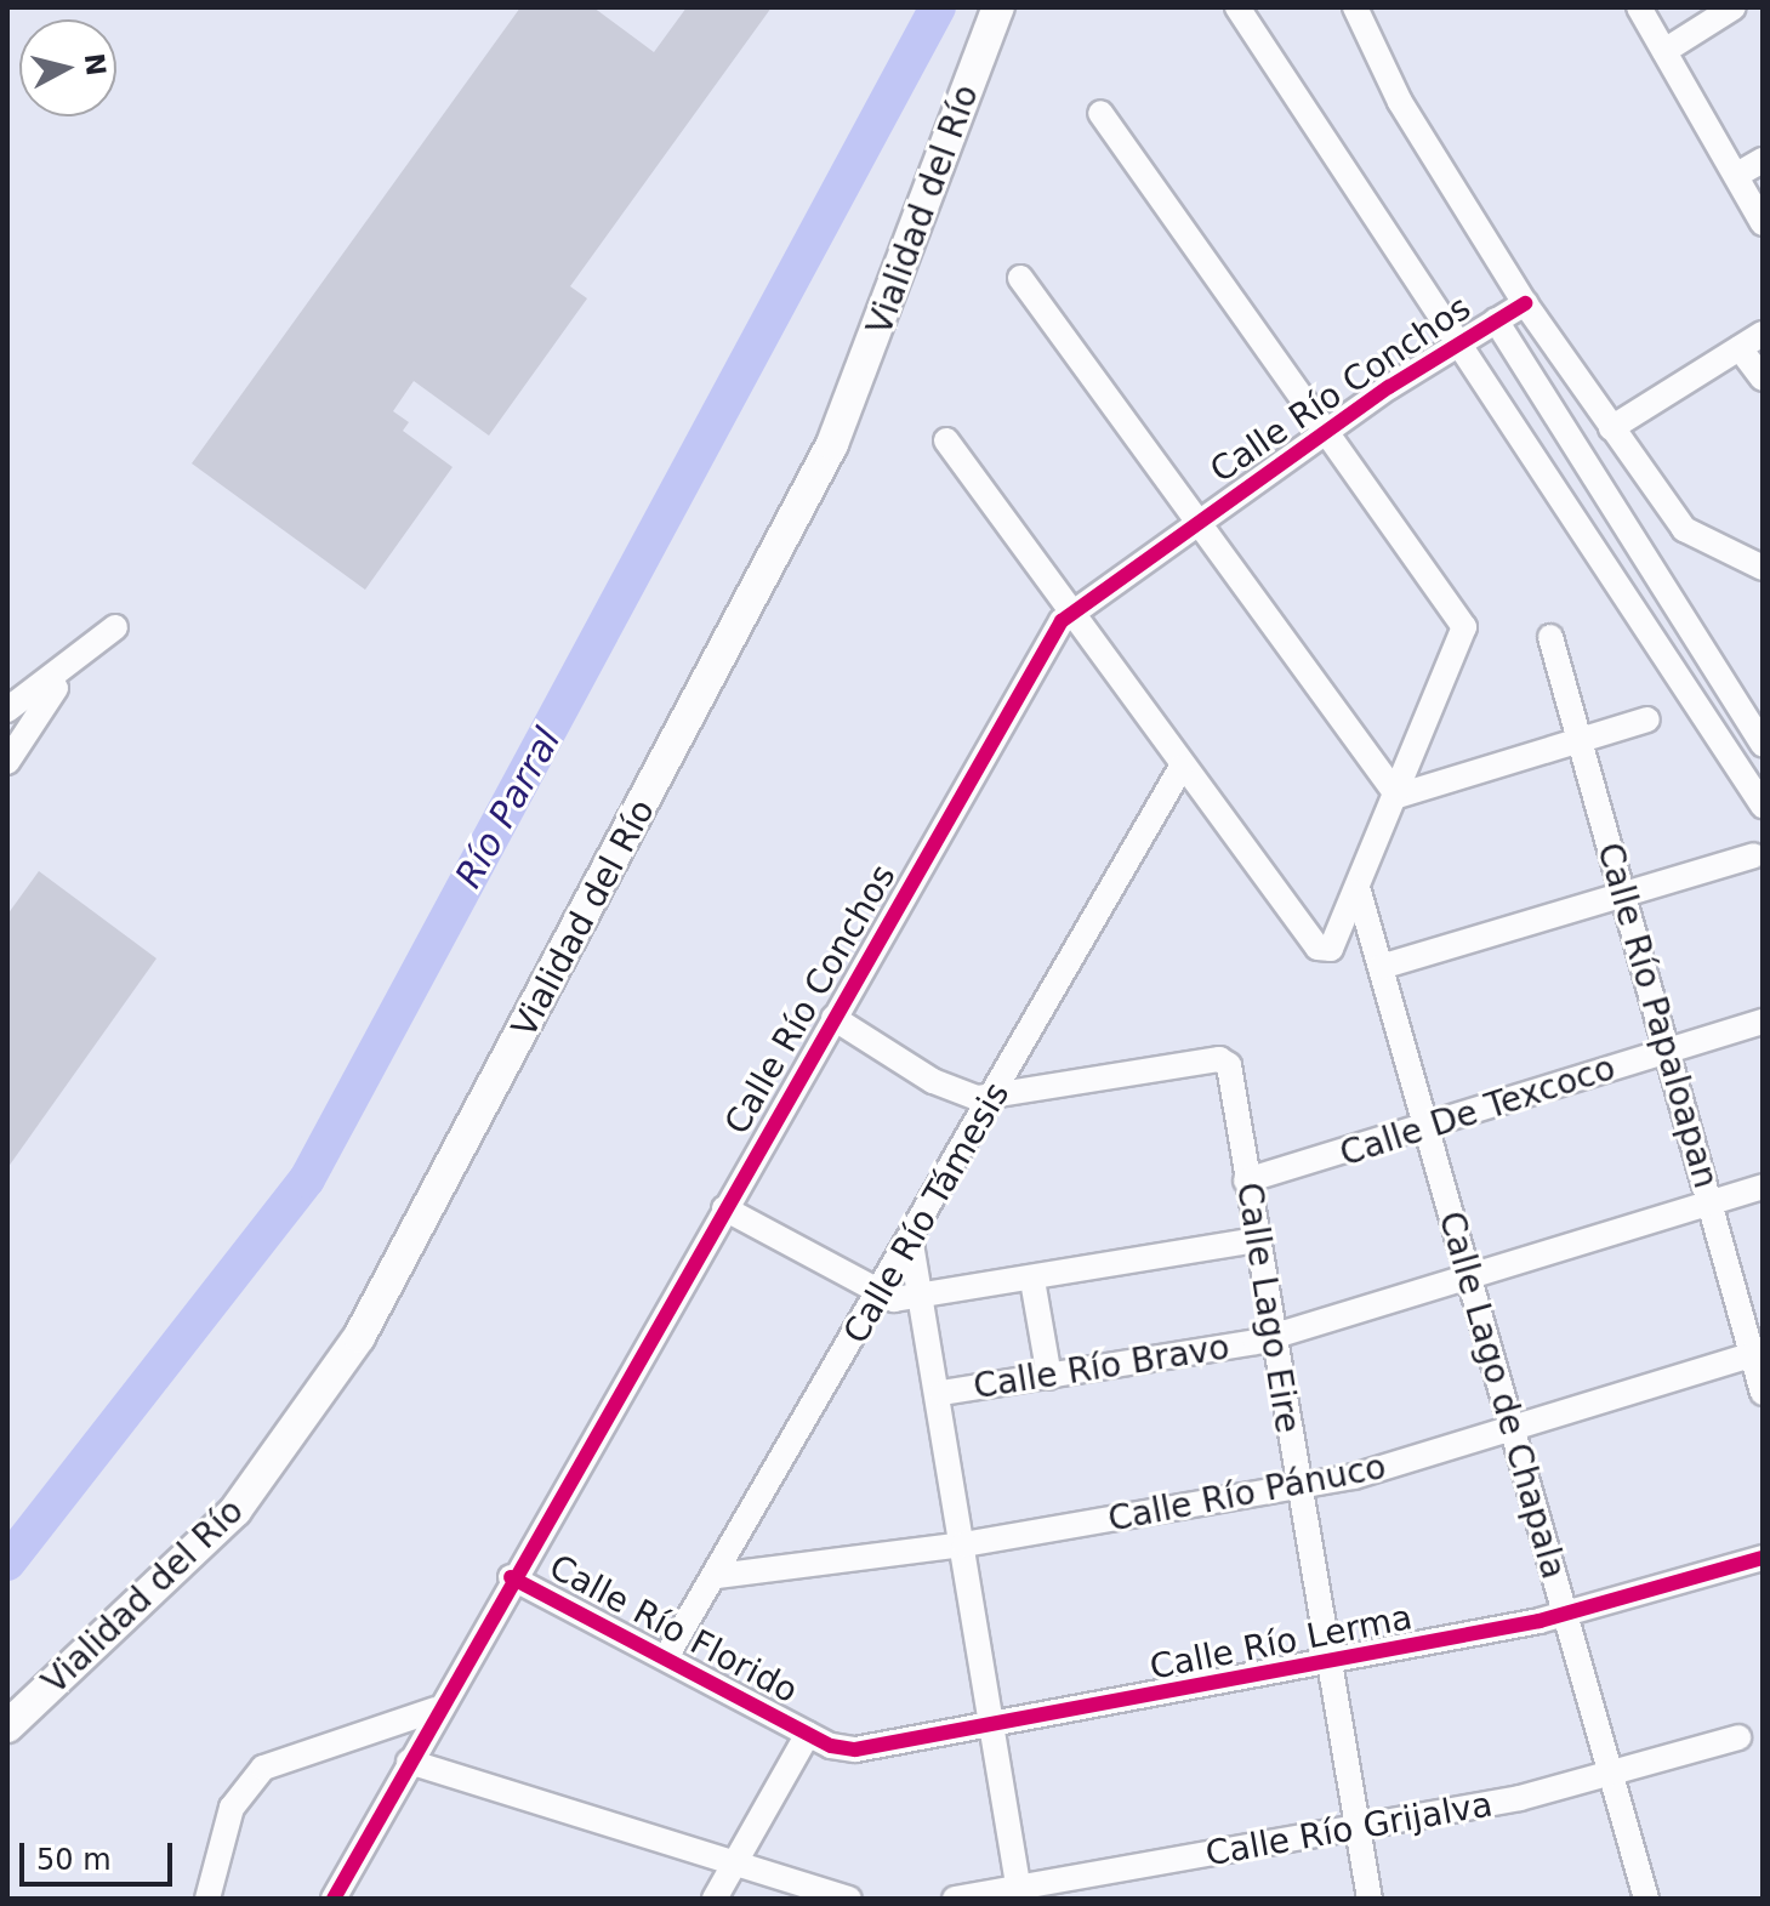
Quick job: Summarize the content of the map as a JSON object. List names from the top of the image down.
{
  "streets": {
    "main road": ["Vialidad del Río"],
    "street": [
      "Calle Río Conchos",
      "Calle Río Papaloapan",
      "Calle De Texcoco",
      "Calle Río Támesis",
      "Calle Lago Eire",
      "Calle Río Bravo",
      "Calle Lago de Chapala",
      "Calle Río Pánuco",
      "Calle Río Florido",
      "Calle Río Lerma",
      "Calle Río Grijalva"
    ]
  },
  "crossings": [
    ["Calle Río Conchos", "Calle Río Florido"],
    ["Calle Río Papaloapan", "Calle De Texcoco"],
    ["Calle Río Papaloapan", "Calle Río Bravo"],
    ["Calle Río Papaloapan", "Calle Río Pánuco"],
    ["Calle De Texcoco", "Calle Lago Eire"],
    ["Calle De Texcoco", "Calle Lago de Chapala"],
    ["Calle Río Támesis", "Calle Lago Eire"],
    ["Calle Río Támesis", "Calle Río Pánuco"],
    ["Calle Río Támesis", "Calle Río Florido"],
    ["Calle Lago Eire", "Calle Río Bravo"],
    ["Calle Lago Eire", "Calle Río Pánuco"],
    ["Calle Lago Eire", "Calle Río Lerma"],
    ["Calle Lago Eire", "Calle Río Grijalva"],
    ["Calle Río Bravo", "Calle Lago de Chapala"],
    ["Calle Lago de Chapala", "Calle Río Pánuco"],
    ["Calle Lago de Chapala", "Calle Río Lerma"],
    ["Calle Lago de Chapala", "Calle Río Grijalva"],
    ["Calle Río Florido", "Calle Río Lerma"]
  ],
  "water": ["Río Parral"],
  "scale_bar": "50 m",
  "north": "right"
}
